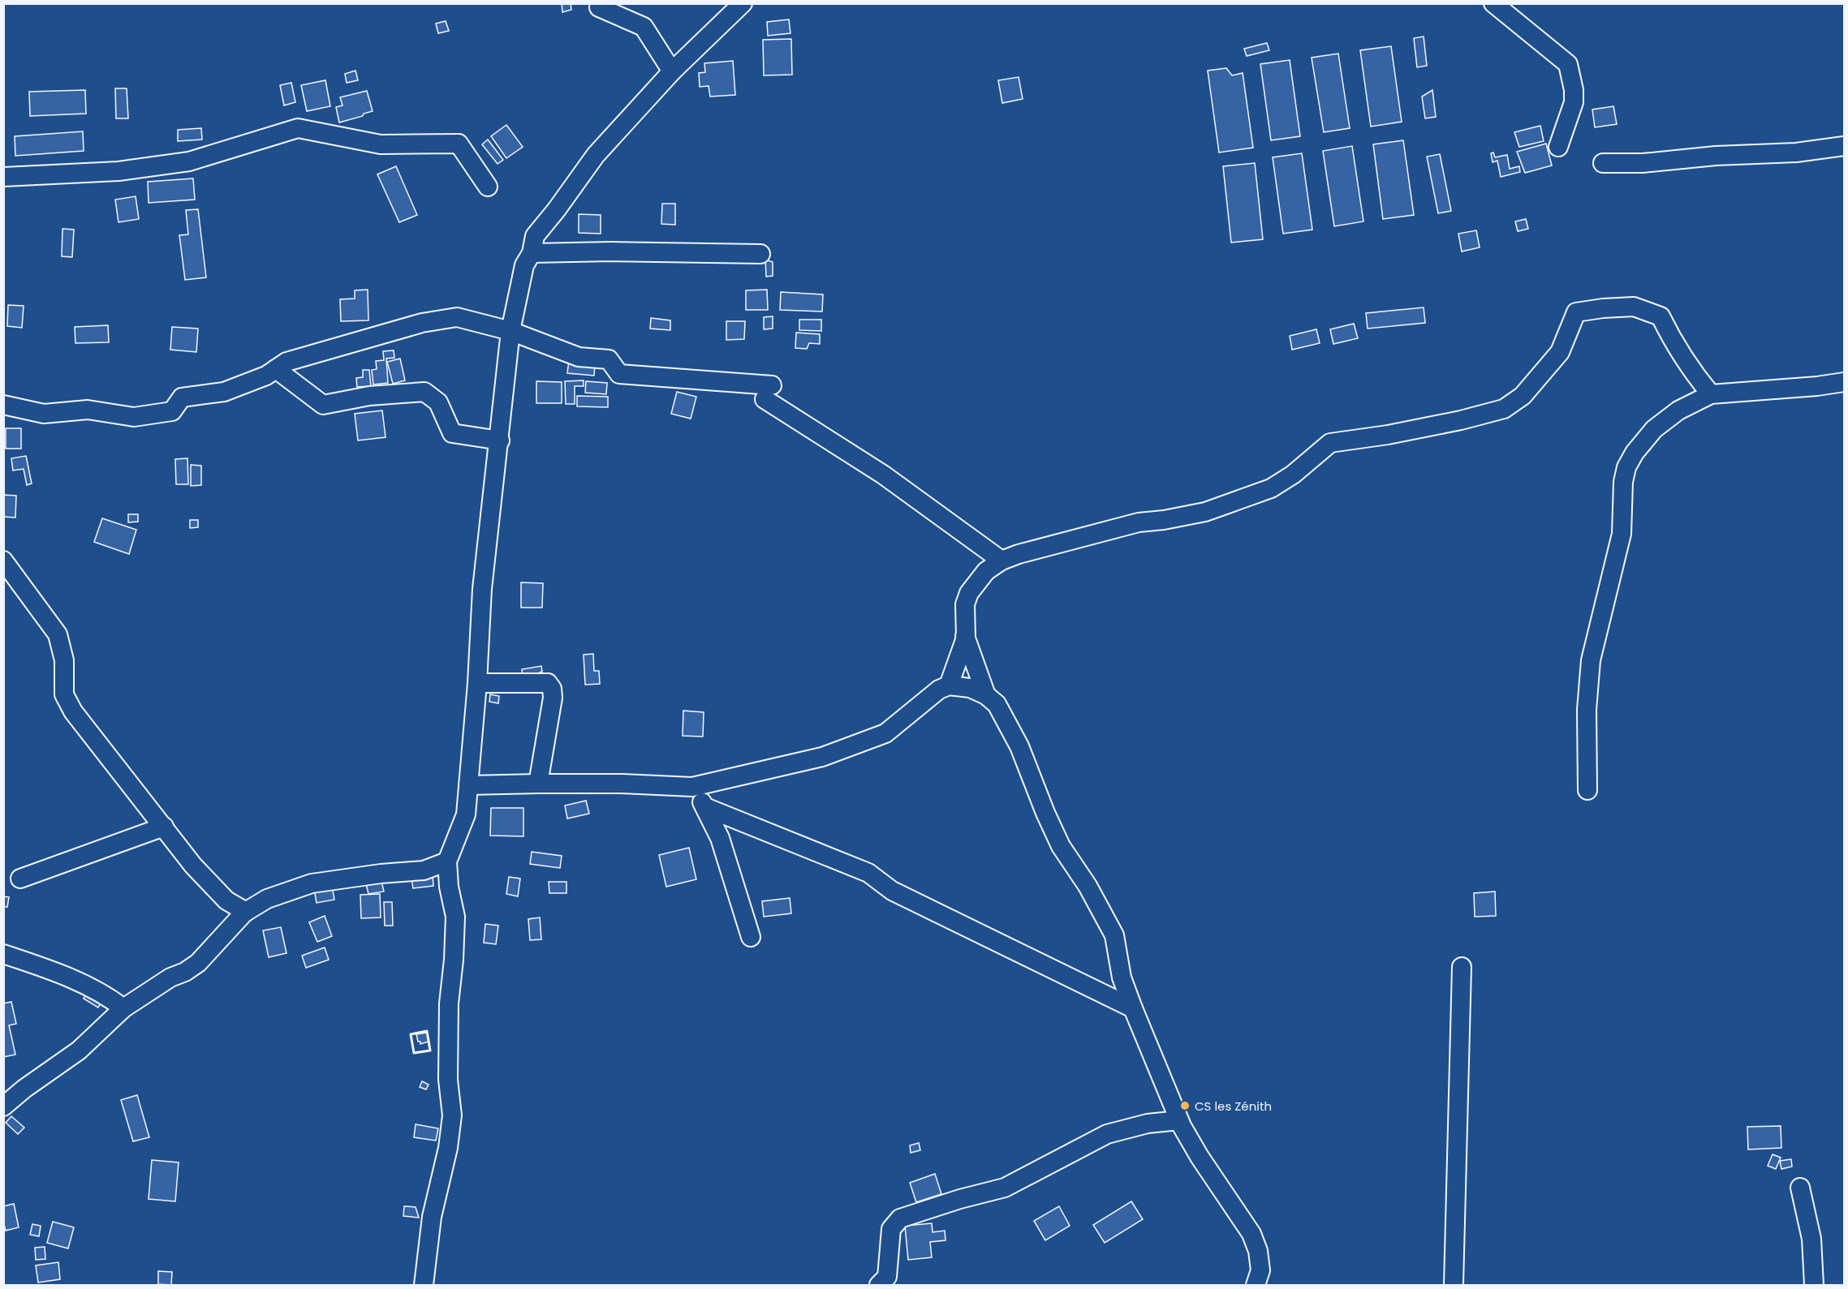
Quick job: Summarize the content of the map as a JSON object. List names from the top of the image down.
{
  "places": ["CS les Zénith"]
}
